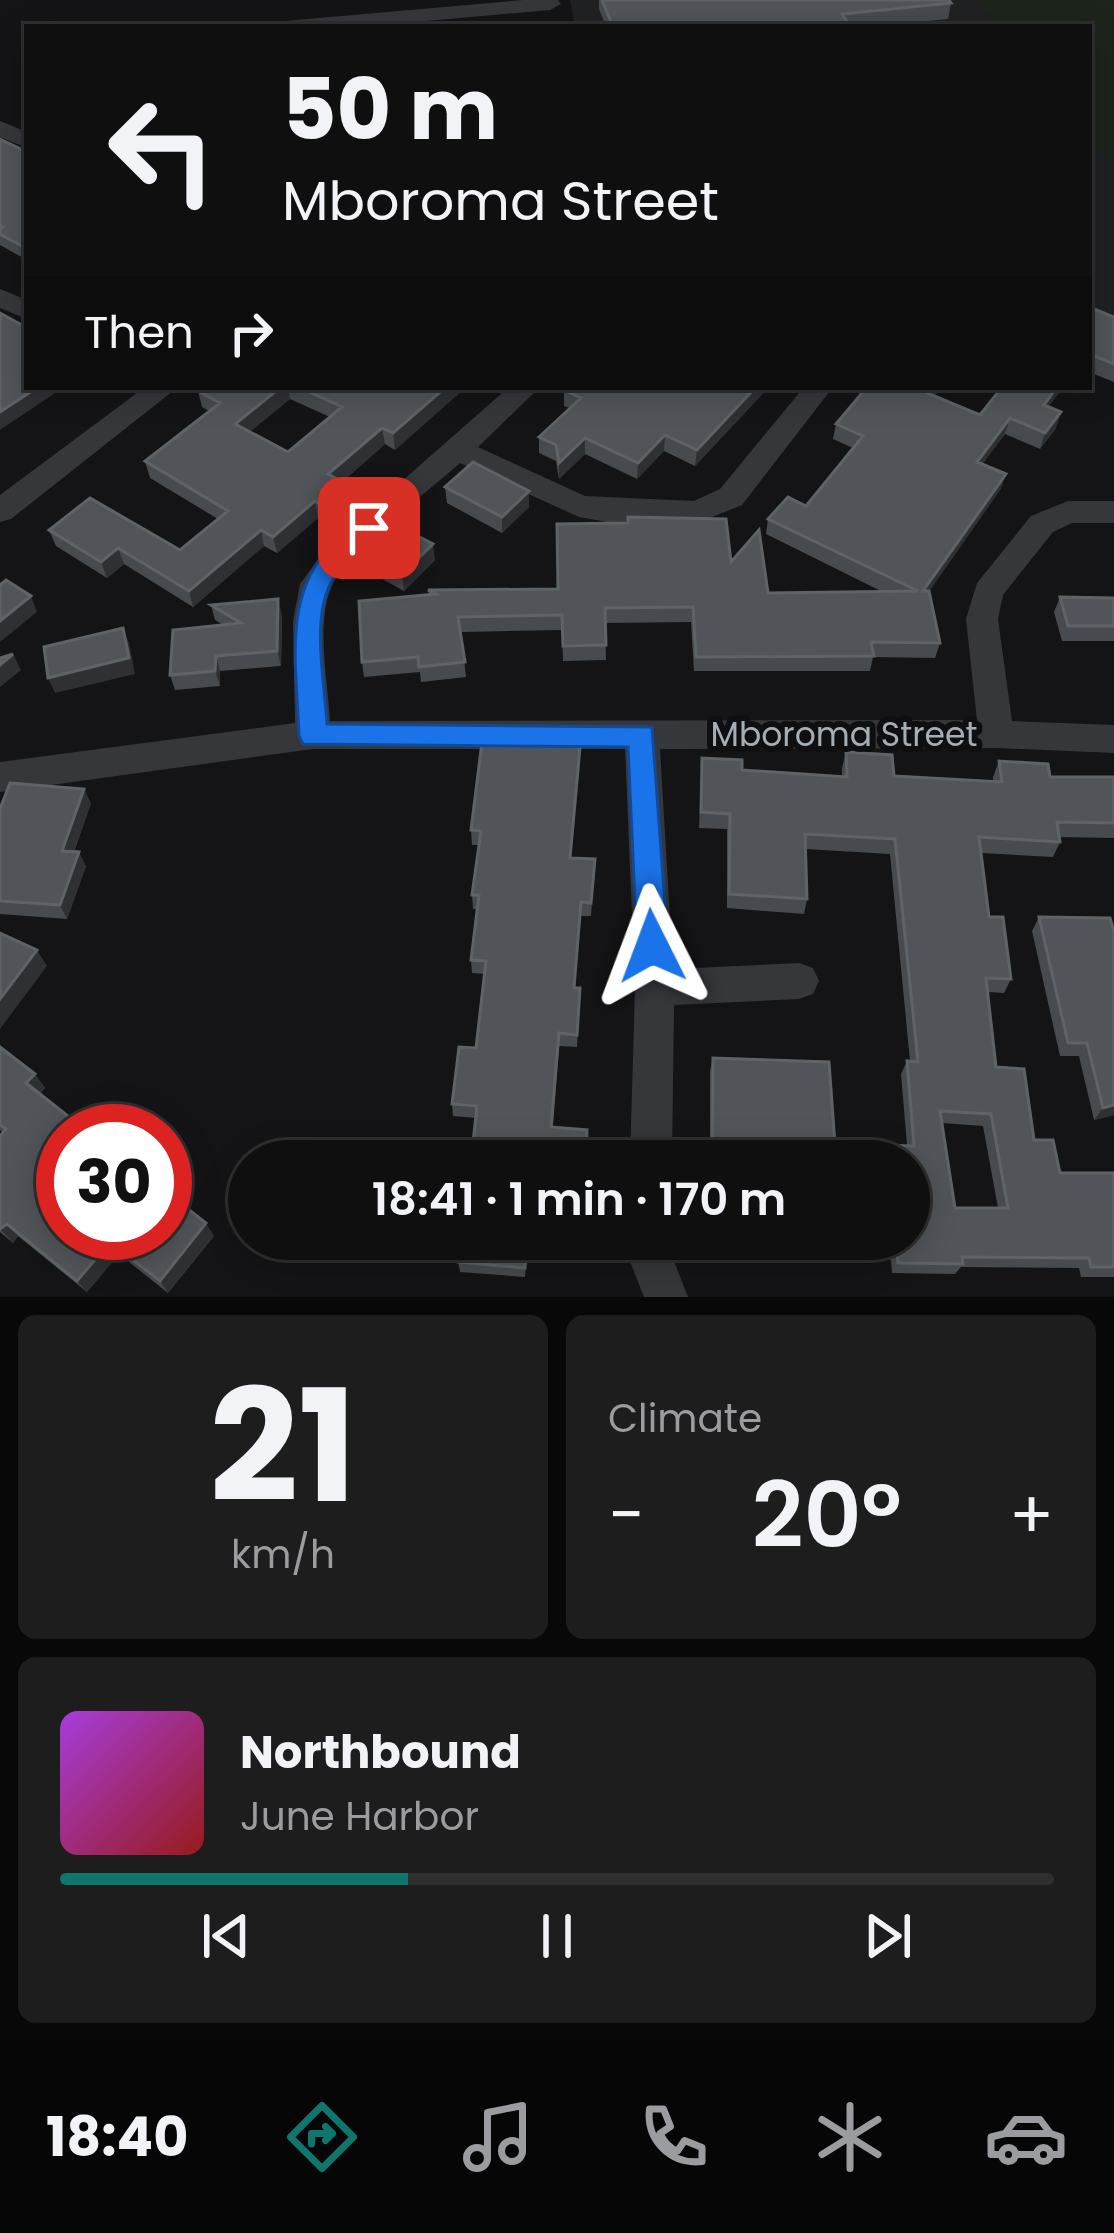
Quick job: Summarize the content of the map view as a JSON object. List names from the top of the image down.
{
  "streets": {
    "street": ["Mboroma Street"]
  },
  "page": {
    "turn": ["50 m", "Mboroma Street"],
    "then": "Then",
    "limit": "30",
    "trip": "18:41 · 1 min · 170 m",
    "tile": [
      ["21", "km/h"],
      "Climate"
    ],
    "heat": ["−", "20°", "+"],
    "song": ["Northbound", "June Harbor"],
    "tabs": "18:40"
  }
}
